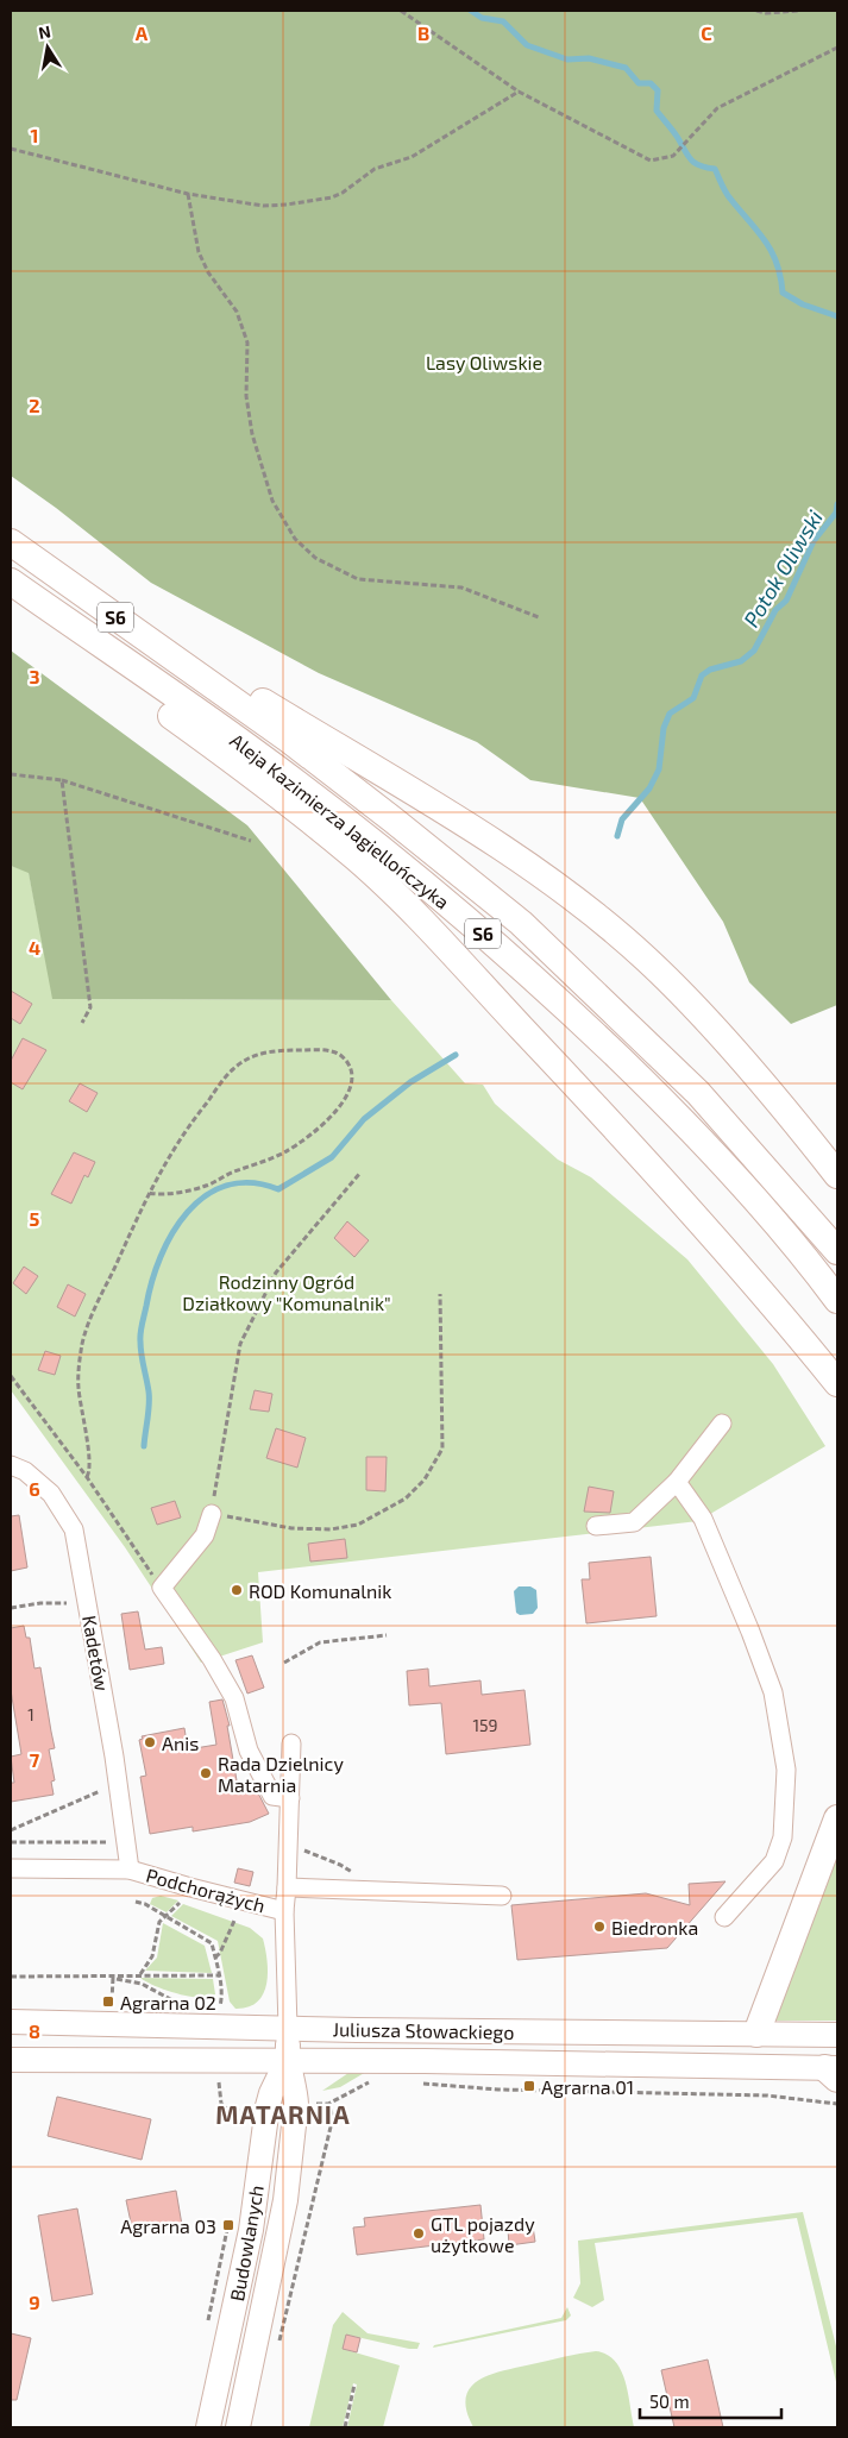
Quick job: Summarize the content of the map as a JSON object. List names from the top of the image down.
{
  "streets": {
    "highway": ["S6", "Aleja Kazimierza Jagiellończyka"],
    "main road": ["Juliusza Słowackiego", "Budowlanych"],
    "street": ["Kadetów", "Podchorążych"]
  },
  "crossings": [
    ["Kadetów", "Podchorążych"],
    ["Podchorążych", "Juliusza Słowackiego"],
    ["Podchorążych", "Budowlanych"],
    ["Juliusza Słowackiego", "Budowlanych"]
  ],
  "districts": ["MATARNIA"],
  "water": ["Potok Oliwski"],
  "parks": ["Lasy Oliwskie", "Rodzinny Ogród Działkowy \"Komunalnik\""],
  "places": {
    "other": [
      "ROD Komunalnik",
      "Anis",
      "Rada Dzielnicy Matarnia",
      "Biedronka",
      "GTL pojazdy użytkowe"
    ],
    "transit": ["Agrarna 02", "Agrarna 01", "Agrarna 03"]
  },
  "house_numbers": ["1", "159"],
  "scale_bar": "50 m",
  "north": "top",
  "grid": {
    "columns": ["A", "B", "C"],
    "rows": [
      "1",
      "2",
      "3",
      "4",
      "5",
      "6",
      "7",
      "8",
      "9"
    ]
  }
}
